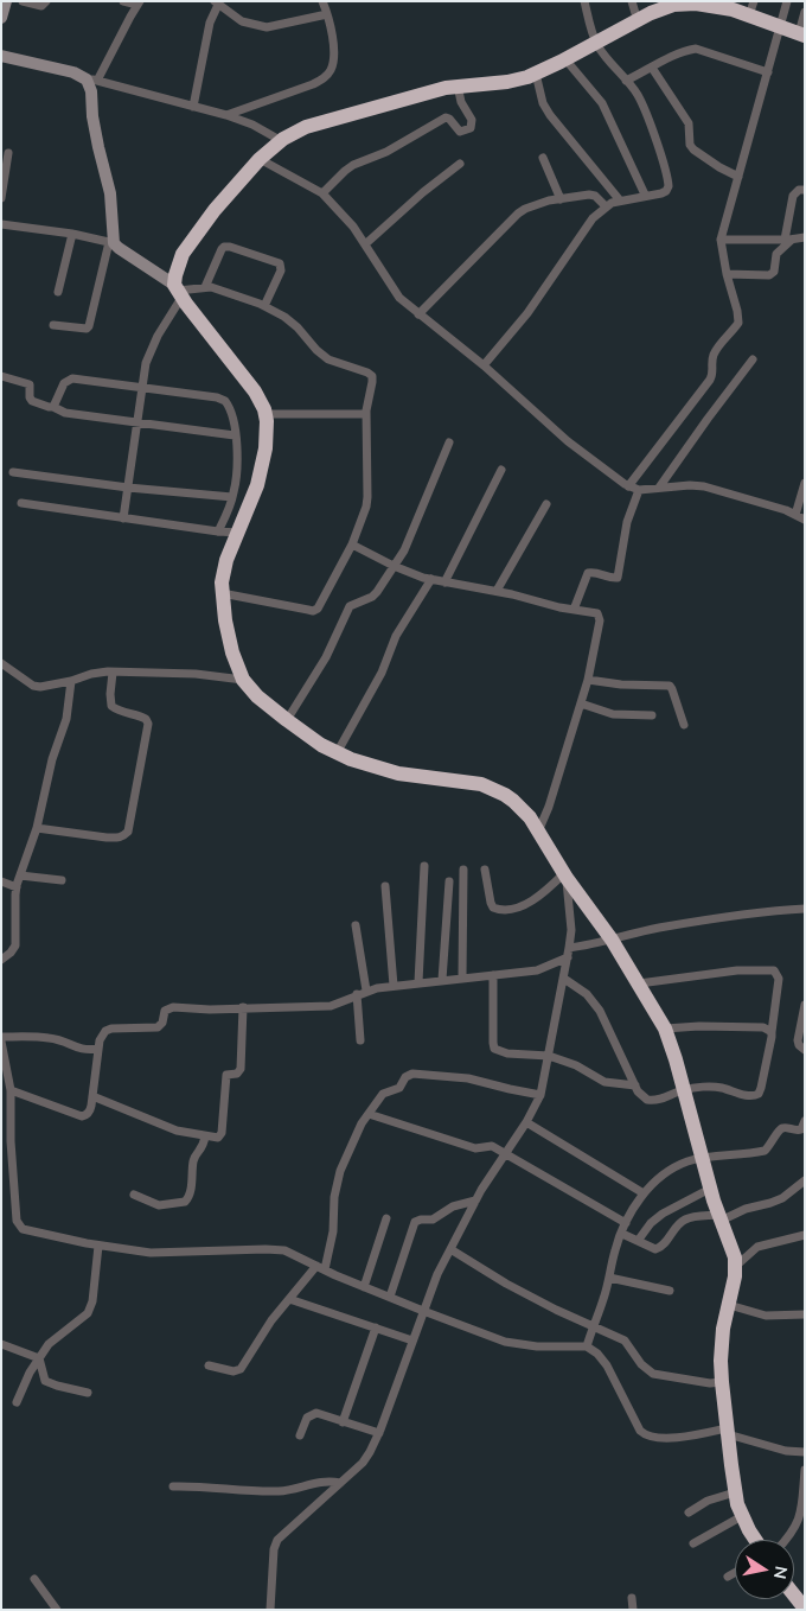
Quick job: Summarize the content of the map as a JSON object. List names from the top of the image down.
{
  "north": "right"
}
